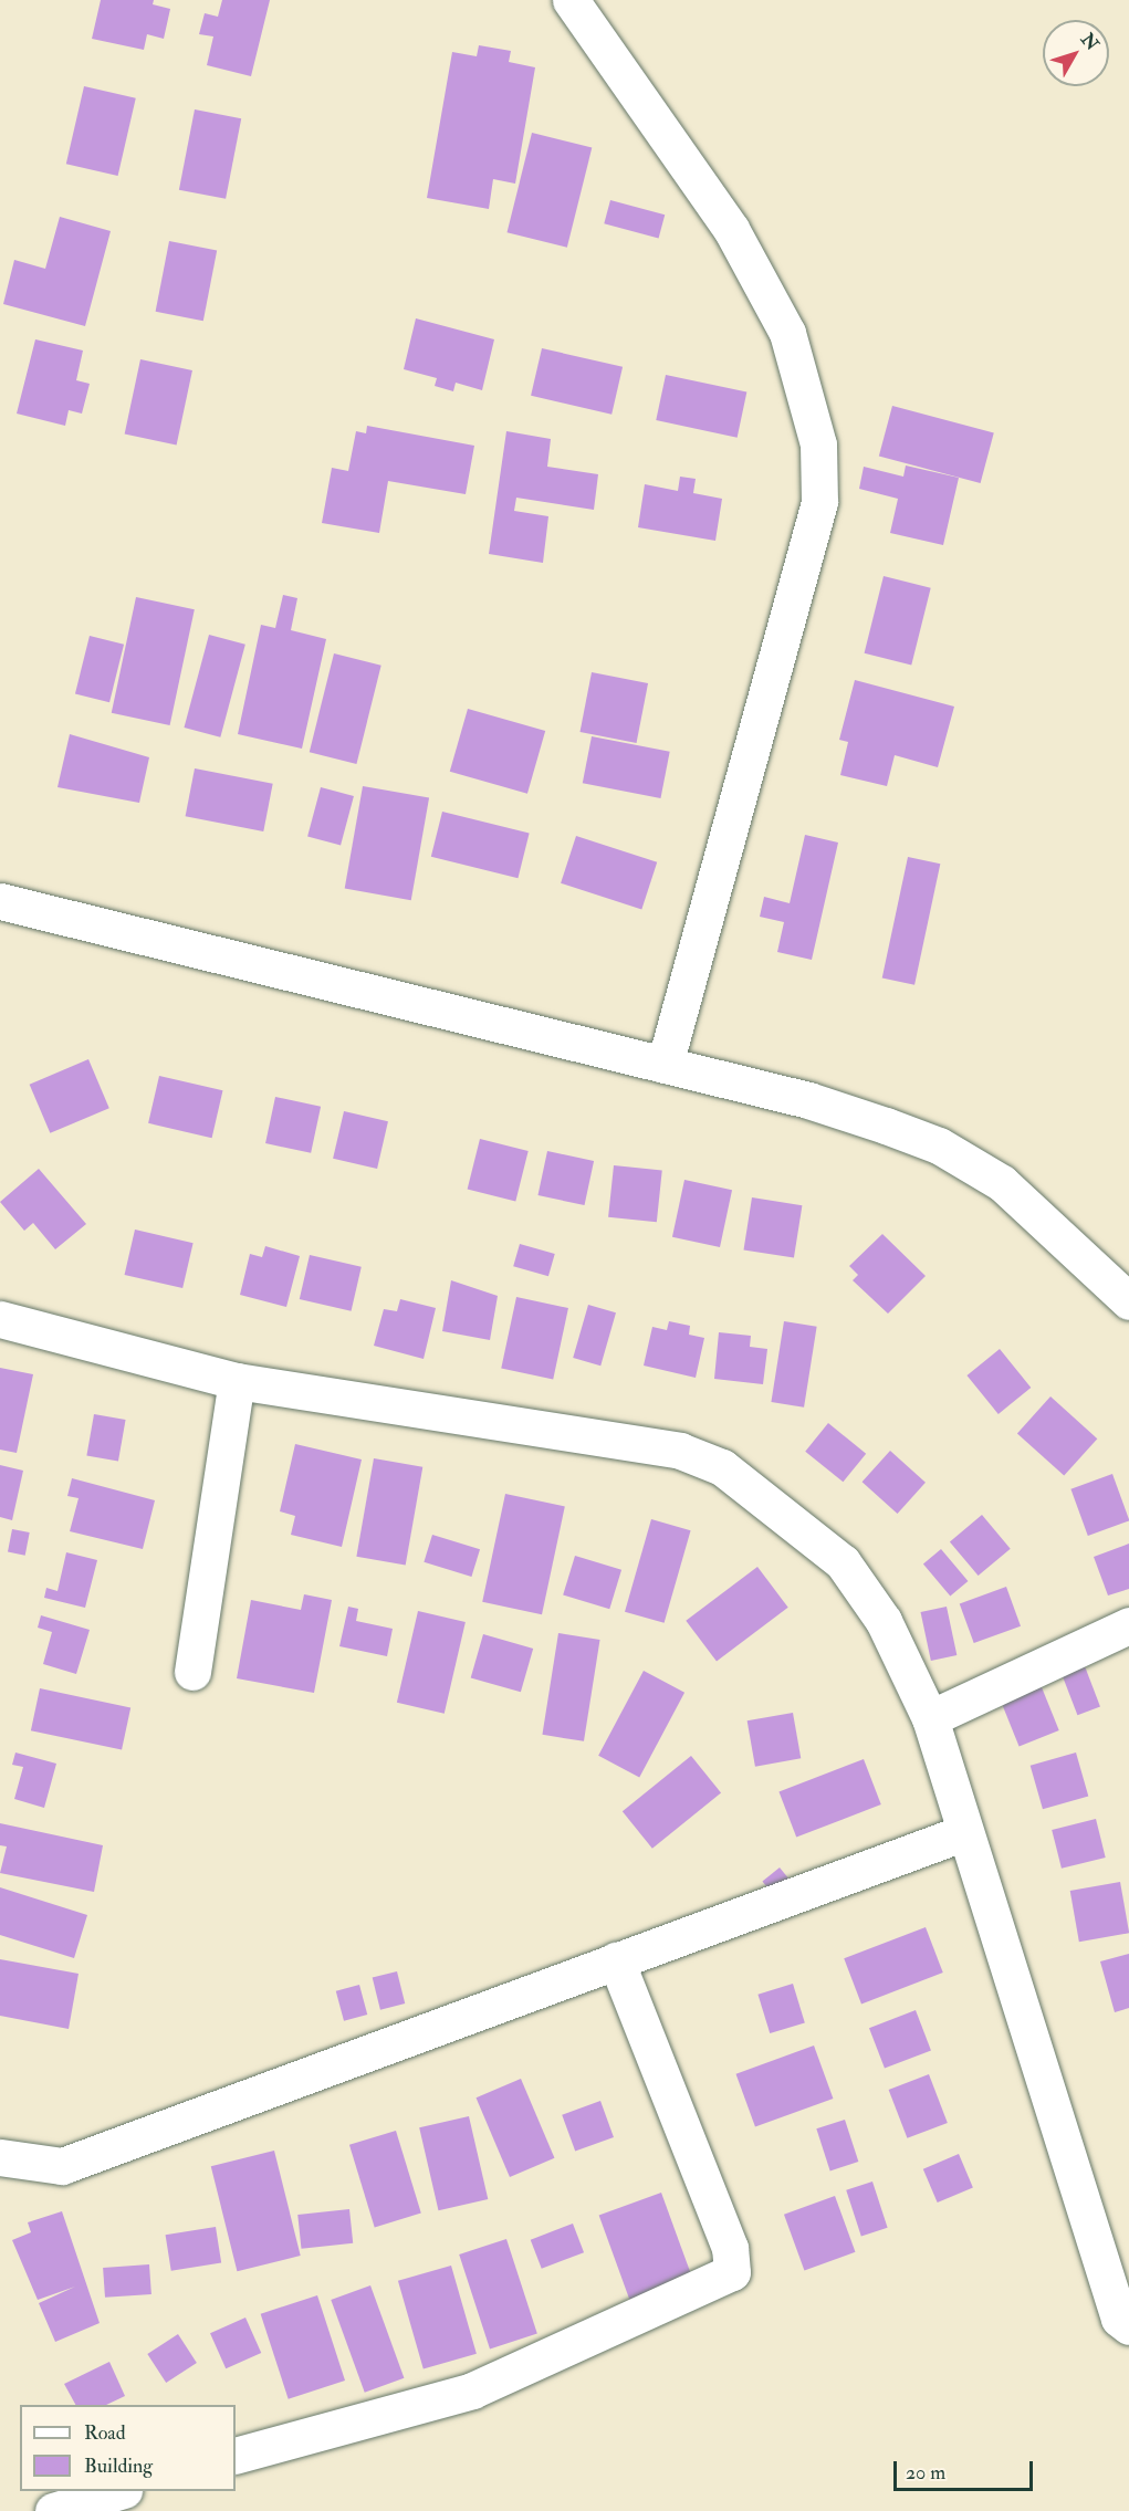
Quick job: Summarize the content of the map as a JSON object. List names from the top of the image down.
{
  "legend": ["Road", "Building"],
  "scale_bar": "20 m",
  "north": "top right"
}
